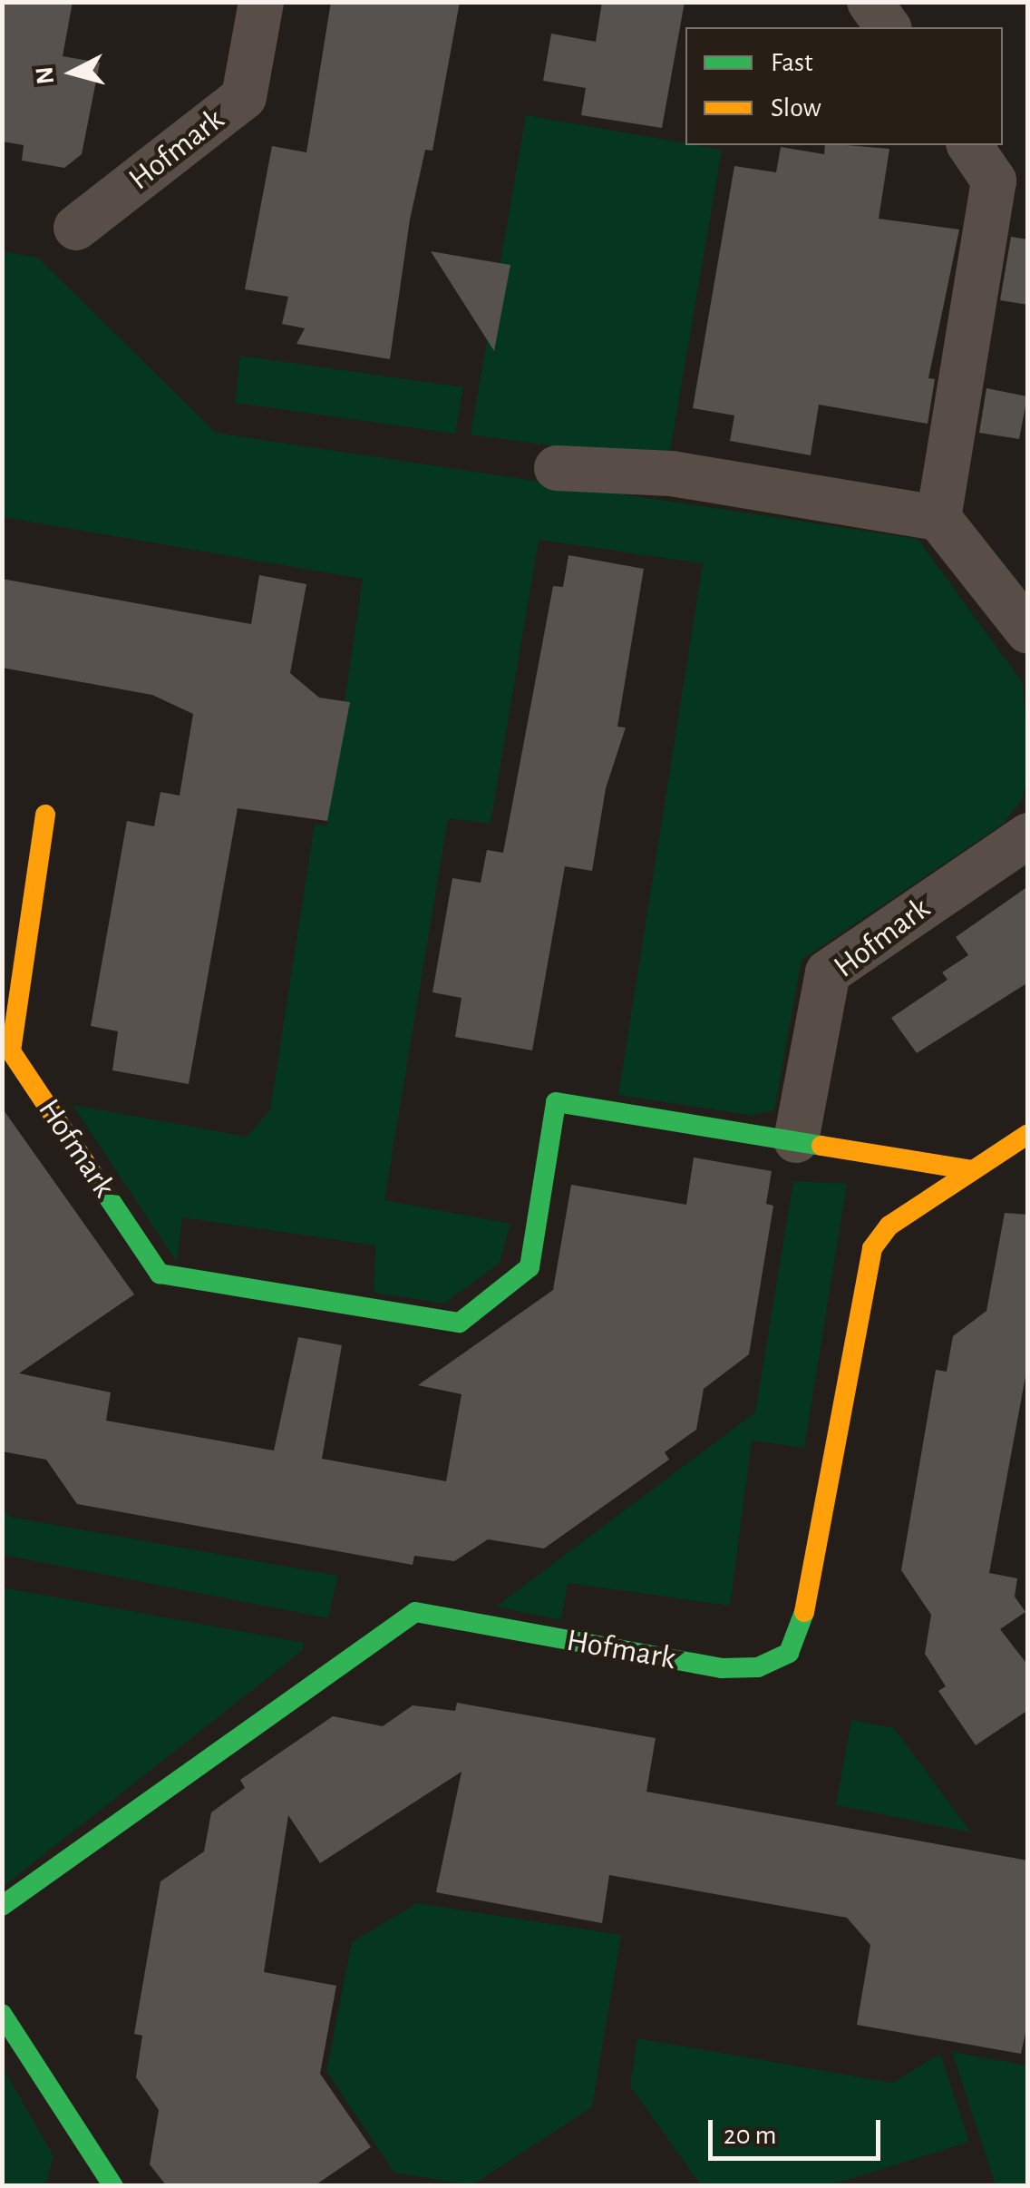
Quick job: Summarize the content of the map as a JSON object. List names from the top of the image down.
{
  "streets": {
    "street": ["Hofmark"]
  },
  "legend": ["Fast", "Slow"],
  "scale_bar": "20 m",
  "north": "left"
}
